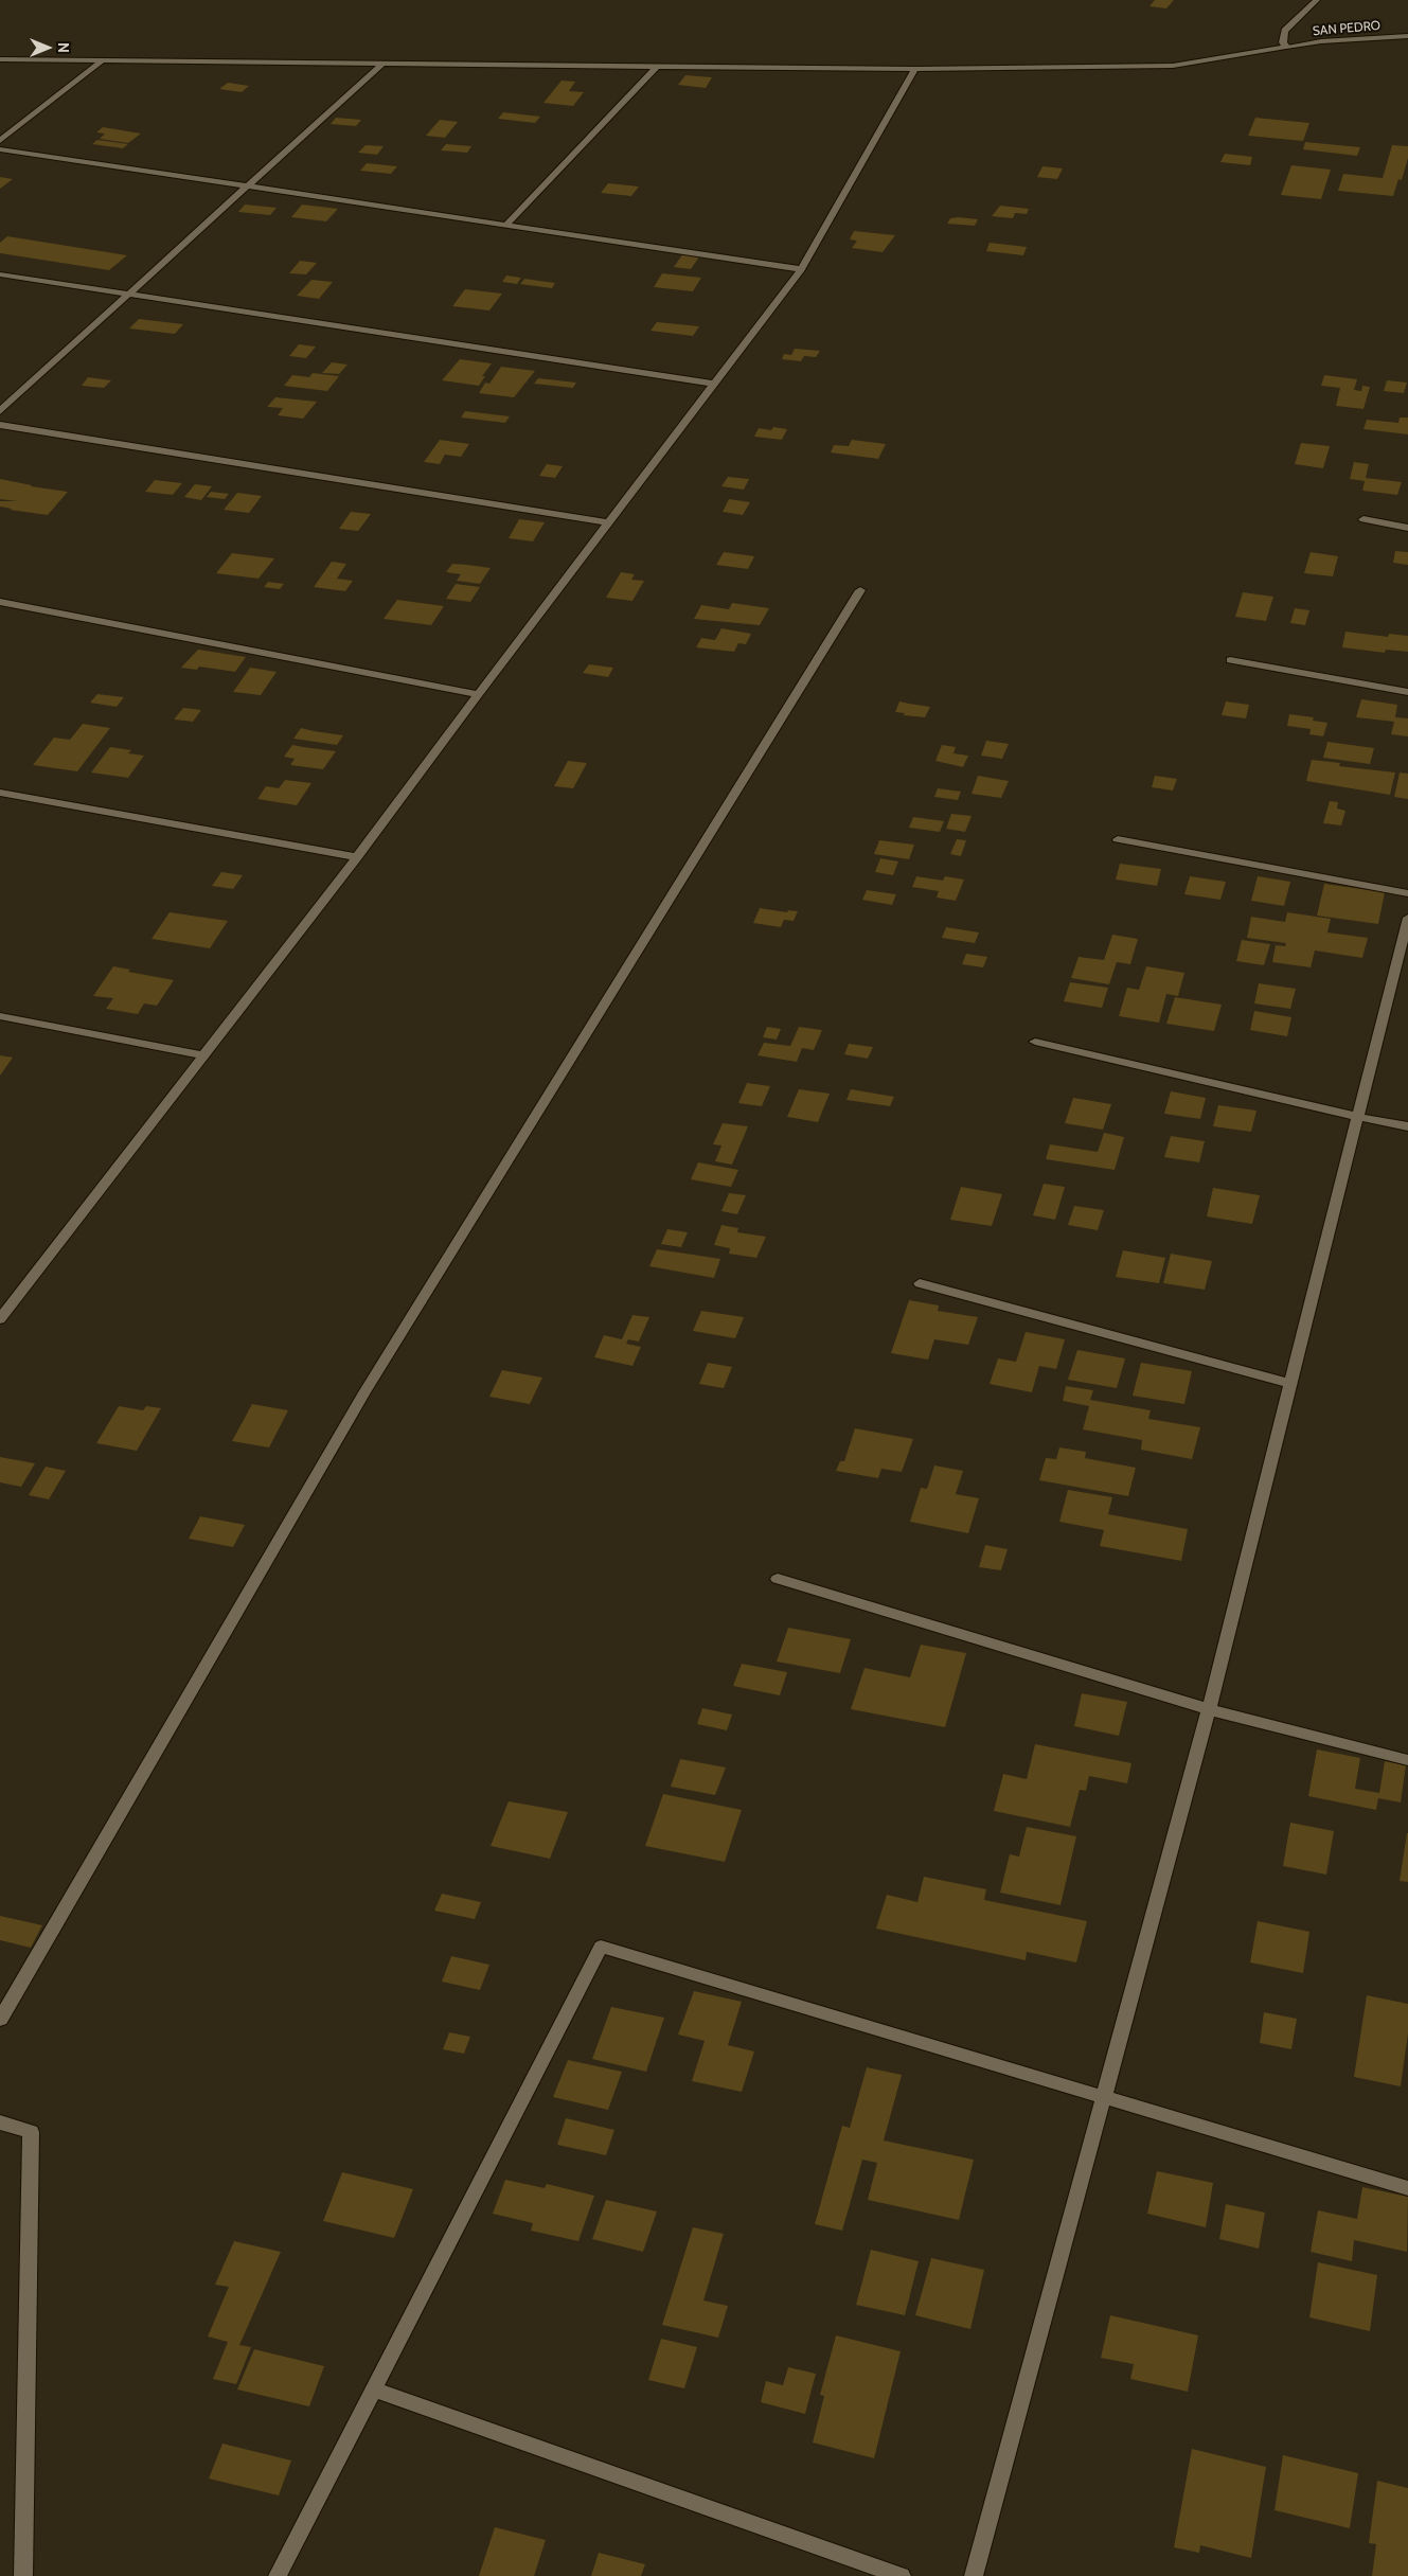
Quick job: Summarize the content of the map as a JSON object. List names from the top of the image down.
{
  "streets": {
    "street": ["SAN PEDRO"]
  },
  "north": "right"
}
